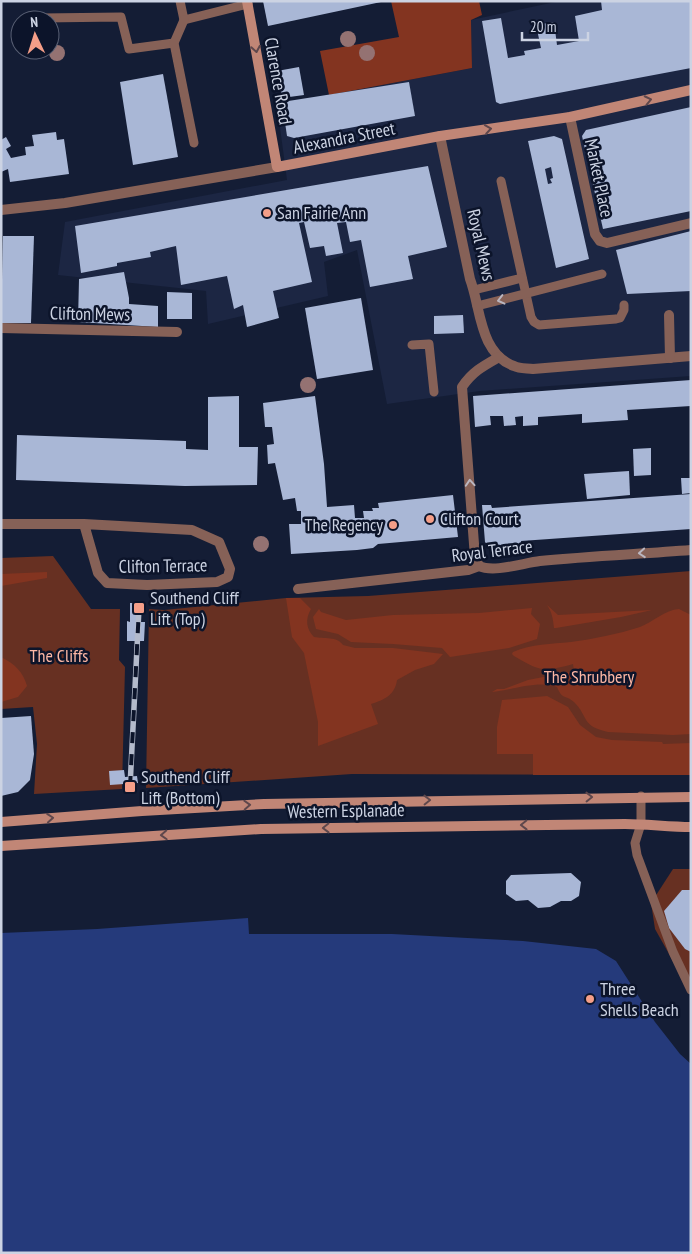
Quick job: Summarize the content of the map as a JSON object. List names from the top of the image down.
{
  "streets": {
    "street": [
      "Clarence Road",
      "Alexandra Street",
      "Market Place",
      "Royal Mews",
      "Clifton Mews",
      "Royal Terrace",
      "Clifton Terrace",
      "Western Esplanade"
    ]
  },
  "crossings": [
    ["Clarence Road", "Alexandra Street"],
    ["Alexandra Street", "Market Place"],
    ["Alexandra Street", "Royal Mews"]
  ],
  "one_way": ["Clarence Road", "Alexandra Street", "Royal Terrace"],
  "parks": ["The Cliffs", "The Shrubbery"],
  "places": {
    "other": [
      "San Fairie Ann",
      "Clifton Court",
      "The Regency",
      "Three Shells Beach"
    ],
    "transit": ["Southend Cliff Lift (Top)", "Southend Cliff Lift (Bottom)"]
  },
  "scale_bar": "20 m",
  "north": "top"
}
